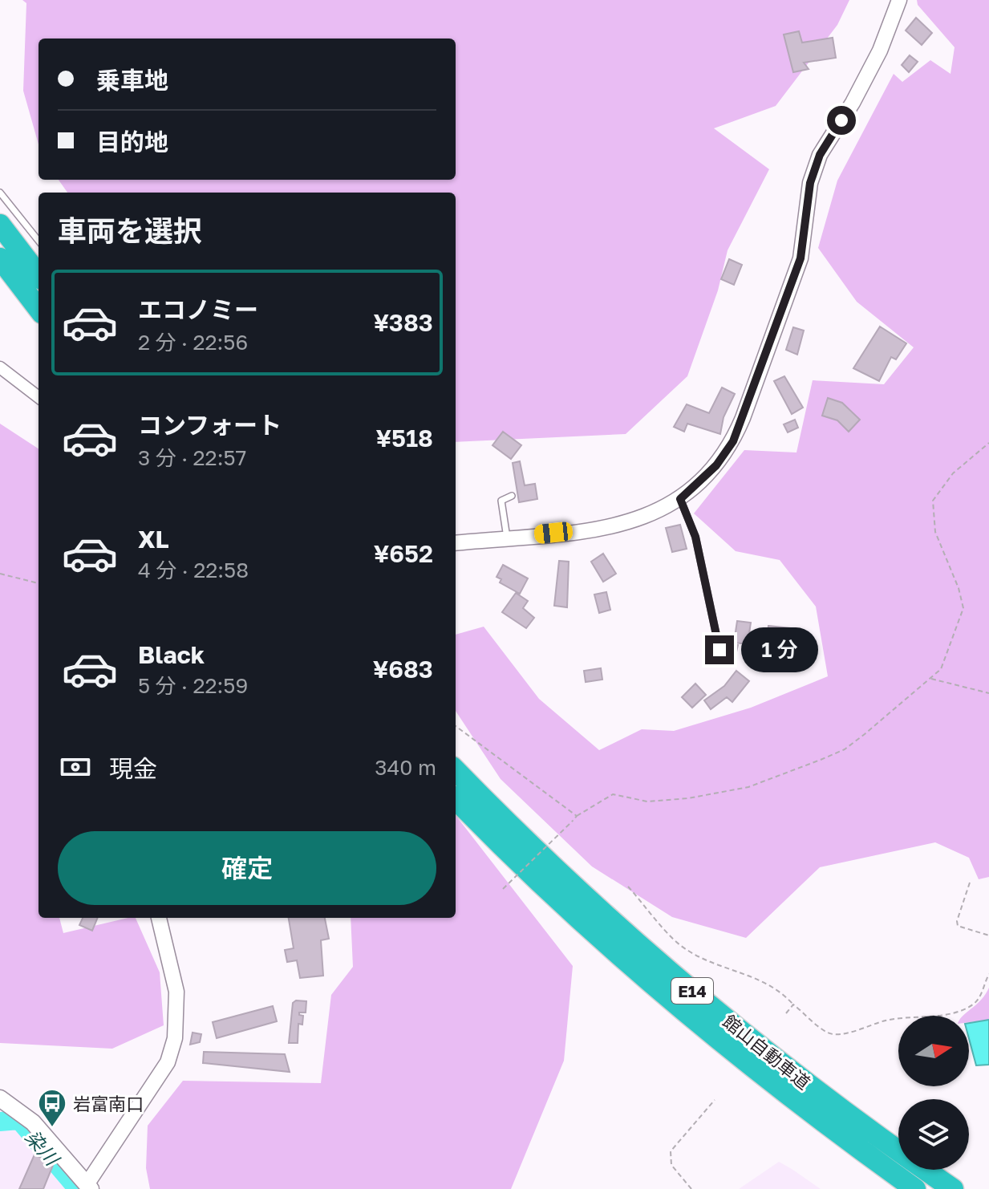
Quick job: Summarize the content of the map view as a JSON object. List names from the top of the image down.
{
  "streets": {
    "highway": ["E14", "館山自動車道"]
  },
  "water": ["染川"],
  "places": {
    "bus stop": ["岩富南口"]
  },
  "north": "right",
  "page": {
    "banner": ["乗車地", "目的地"],
    "heading": "車両を選択",
    "list": [
      {
        "name": "エコノミー",
        "note": "2 分 · 22:56",
        "value": "¥383"
      },
      {
        "name": "コンフォート",
        "note": "3 分 · 22:57",
        "value": "¥518"
      },
      {
        "name": "XL",
        "note": "4 分 · 22:58",
        "value": "¥652"
      },
      {
        "name": "Black",
        "note": "5 分 · 22:59",
        "value": "¥683"
      }
    ],
    "bubble": "1 分",
    "pay": ["現金", "340 m"],
    "buttons": "確定"
  }
}
